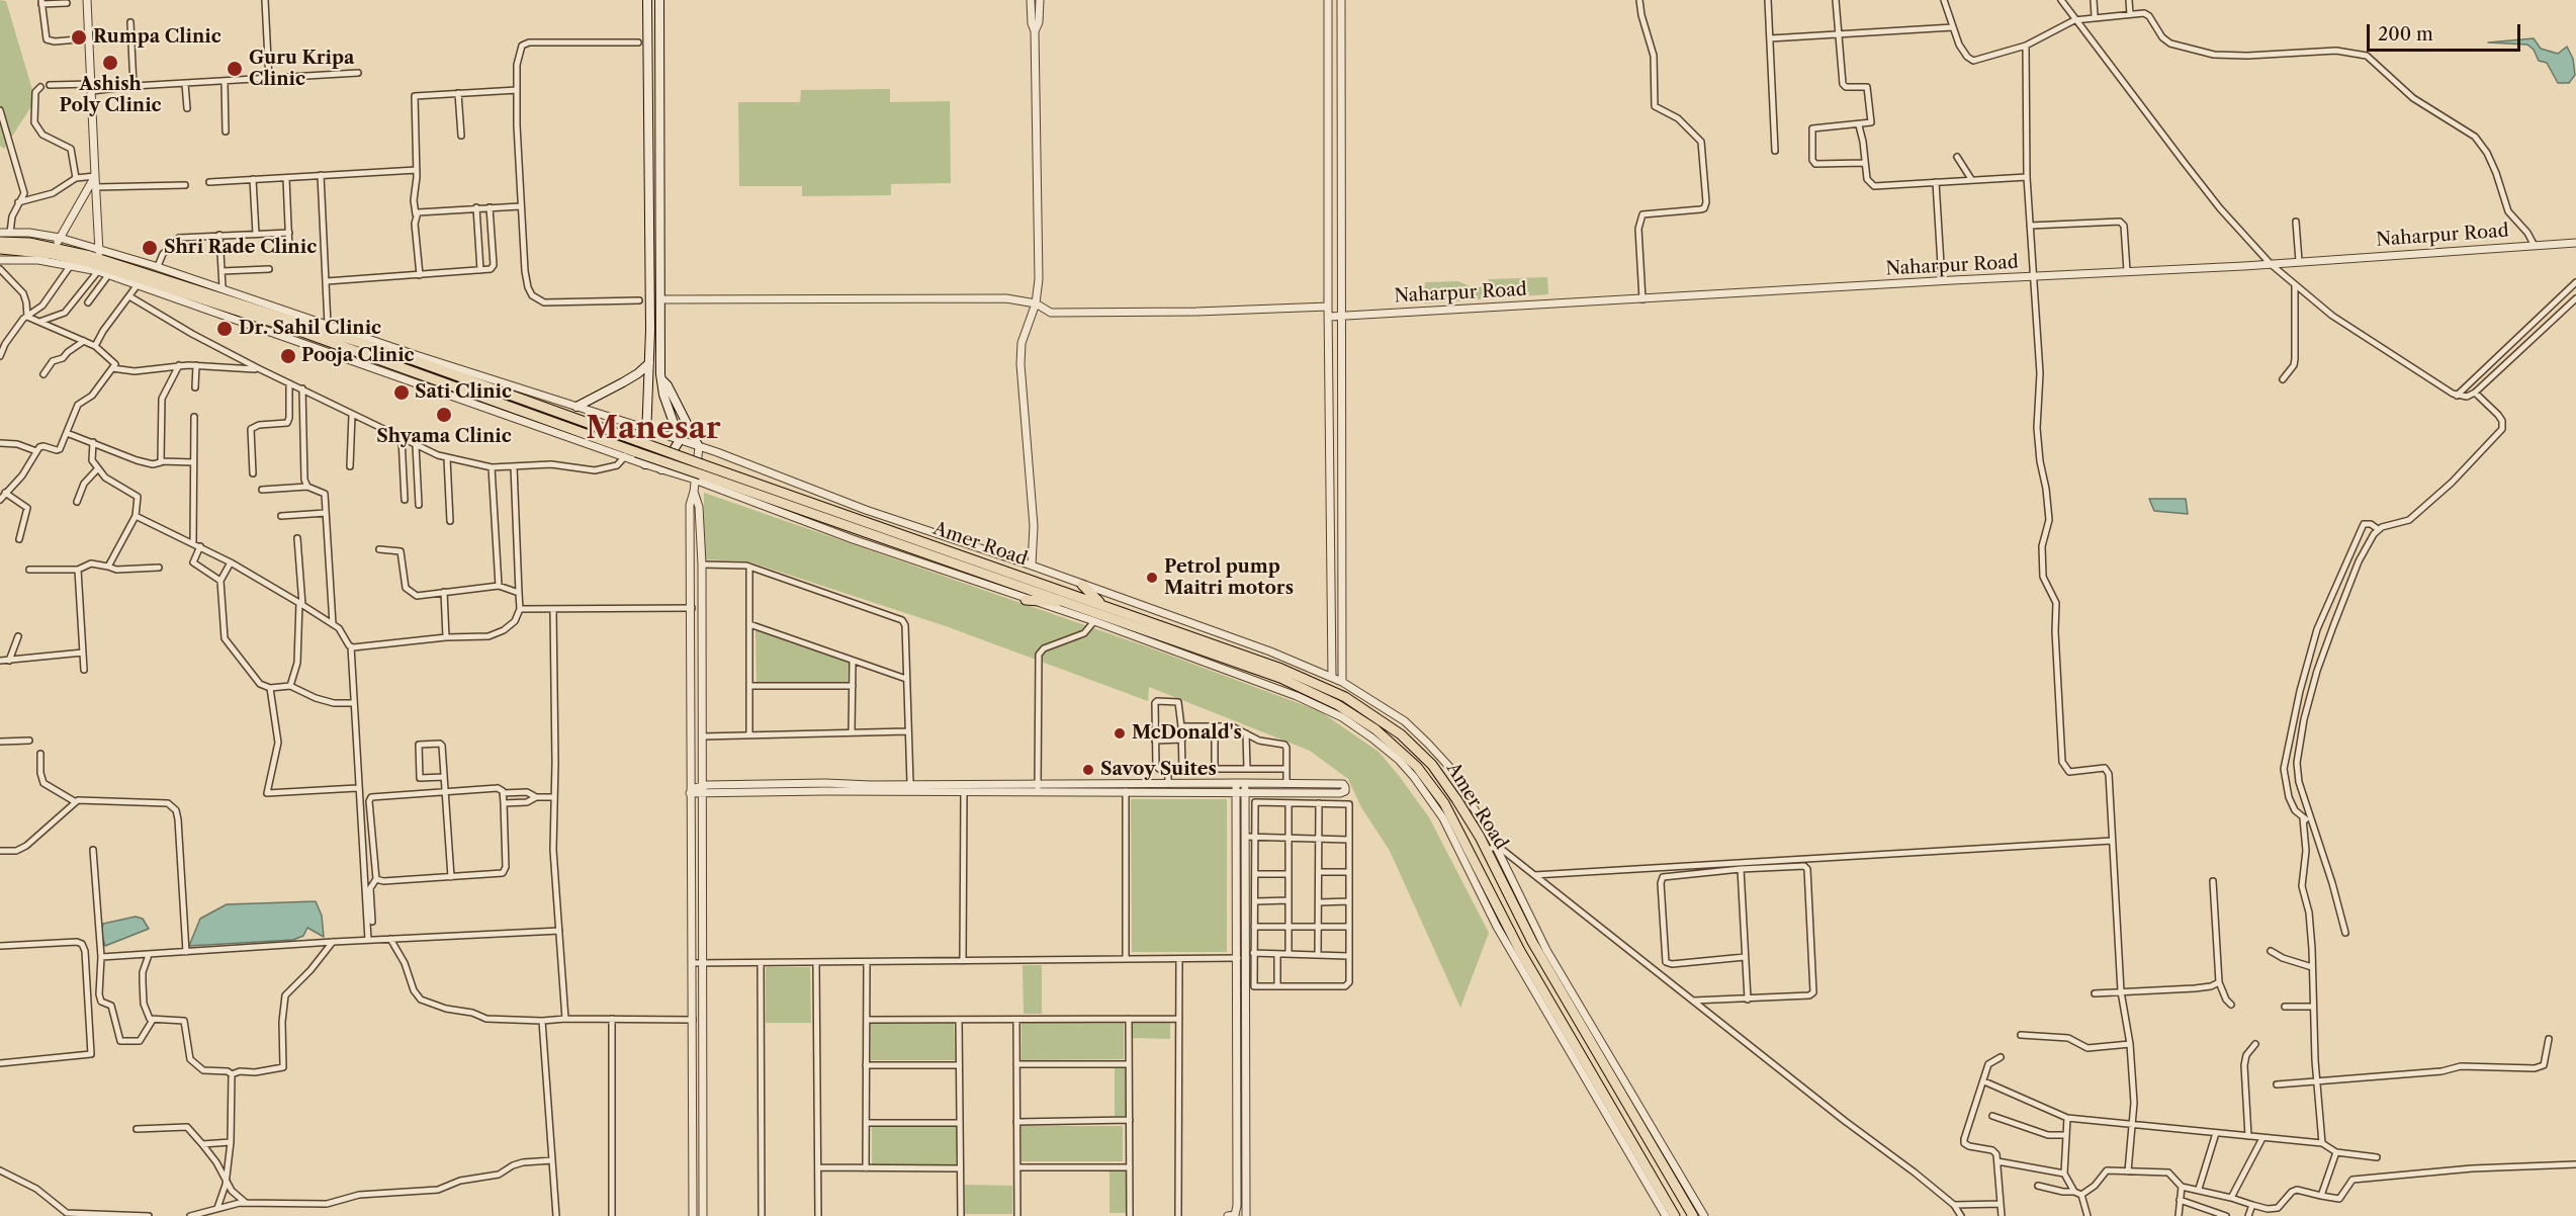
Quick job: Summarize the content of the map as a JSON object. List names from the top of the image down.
{
  "streets": {
    "highway": ["Amer Road"],
    "street": ["Naharpur Road"]
  },
  "districts": ["Manesar"],
  "places": [
    "Rumpa Clinic",
    "Ashish Poly Clinic",
    "Guru Kripa Clinic",
    "Shri Rade Clinic",
    "Dr. Sahil Clinic",
    "Pooja Clinic",
    "Sati Clinic",
    "Shyama Clinic",
    "Petrol pump Maitri motors",
    "McDonald's",
    "Savoy Suites"
  ],
  "scale_bar": "200 m"
}
